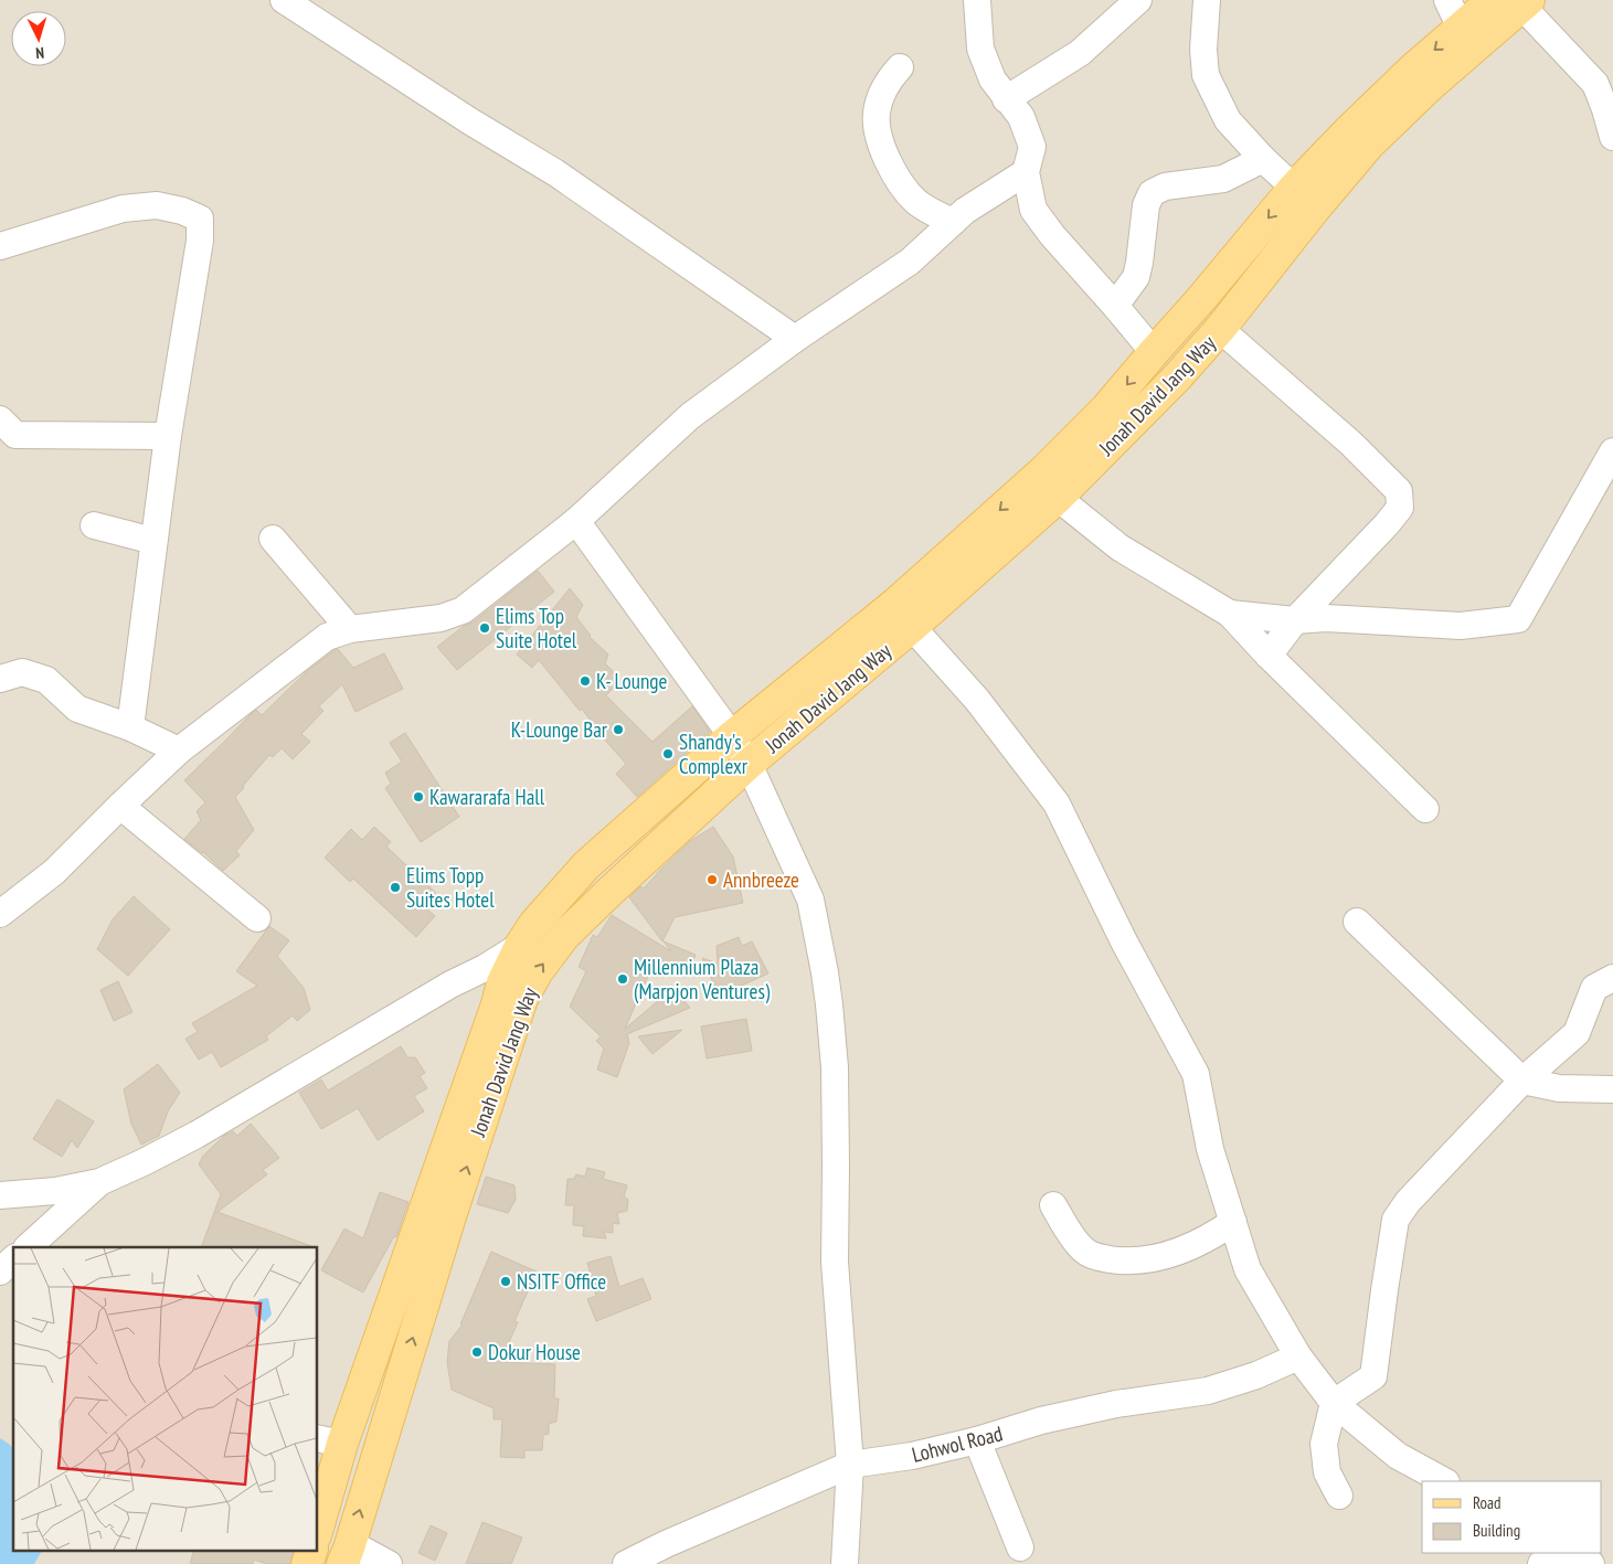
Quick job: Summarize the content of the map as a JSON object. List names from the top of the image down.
{
  "streets": {
    "main road": ["Jonah David Jang Way"],
    "street": ["Lohwol Road"]
  },
  "places": [
    "Elims Top Suite Hotel",
    "K- Lounge",
    "K-Lounge Bar",
    "Shandy's Complexr",
    "Kawararafa Hall",
    "Annbreeze",
    "Elims Topp Suites Hotel",
    "Millennium Plaza (Marpjon Ventures)",
    "NSITF Office",
    "Dokur House"
  ],
  "legend": ["Road", "Building"],
  "north": "bottom"
}
